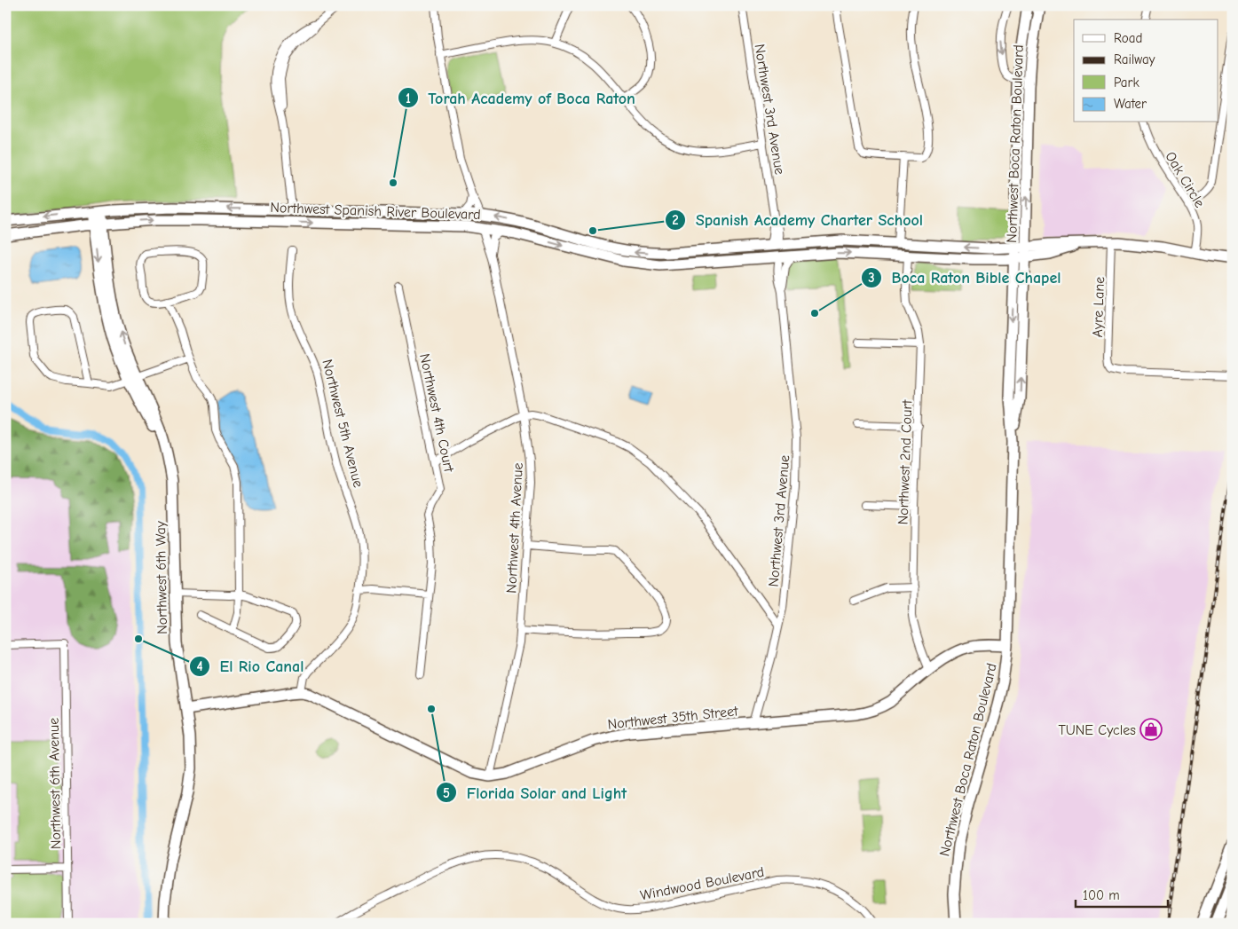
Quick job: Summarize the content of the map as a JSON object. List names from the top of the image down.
{
  "streets": {
    "street": [
      "Northwest 3rd Avenue",
      "Northwest Boca Raton Boulevard",
      "Oak Circle",
      "Northwest Spanish River Boulevard",
      "Ayre Lane",
      "Northwest 4th Court",
      "Northwest 5th Avenue",
      "Northwest 2nd Court",
      "Northwest 4th Avenue",
      "Northwest 6th Way",
      "Northwest 35th Street",
      "Northwest 6th Avenue",
      "Windwood Boulevard"
    ]
  },
  "crossings": [
    ["Northwest 3rd Avenue", "Northwest Spanish River Boulevard"],
    ["Northwest 3rd Avenue", "Northwest 35th Street"],
    ["Northwest Boca Raton Boulevard", "Northwest Spanish River Boulevard"],
    ["Northwest Boca Raton Boulevard", "Northwest 35th Street"],
    ["Oak Circle", "Northwest Spanish River Boulevard"],
    ["Northwest Spanish River Boulevard", "Ayre Lane"],
    ["Northwest Spanish River Boulevard", "Northwest 2nd Court"],
    ["Northwest Spanish River Boulevard", "Northwest 4th Avenue"],
    ["Northwest Spanish River Boulevard", "Northwest 6th Way"],
    ["Northwest 5th Avenue", "Northwest 35th Street"],
    ["Northwest 2nd Court", "Northwest 35th Street"],
    ["Northwest 4th Avenue", "Northwest 35th Street"],
    ["Northwest 6th Way", "Northwest 35th Street"]
  ],
  "places": {
    "other": [
      "Torah Academy of Boca Raton",
      "Spanish Academy Charter School",
      "Boca Raton Bible Chapel",
      "El Rio Canal",
      "Florida Solar and Light"
    ],
    "shop": ["TUNE Cycles"]
  },
  "legend": [
    "Road",
    "Railway",
    "Park",
    "Water"
  ],
  "scale_bar": "100 m"
}
